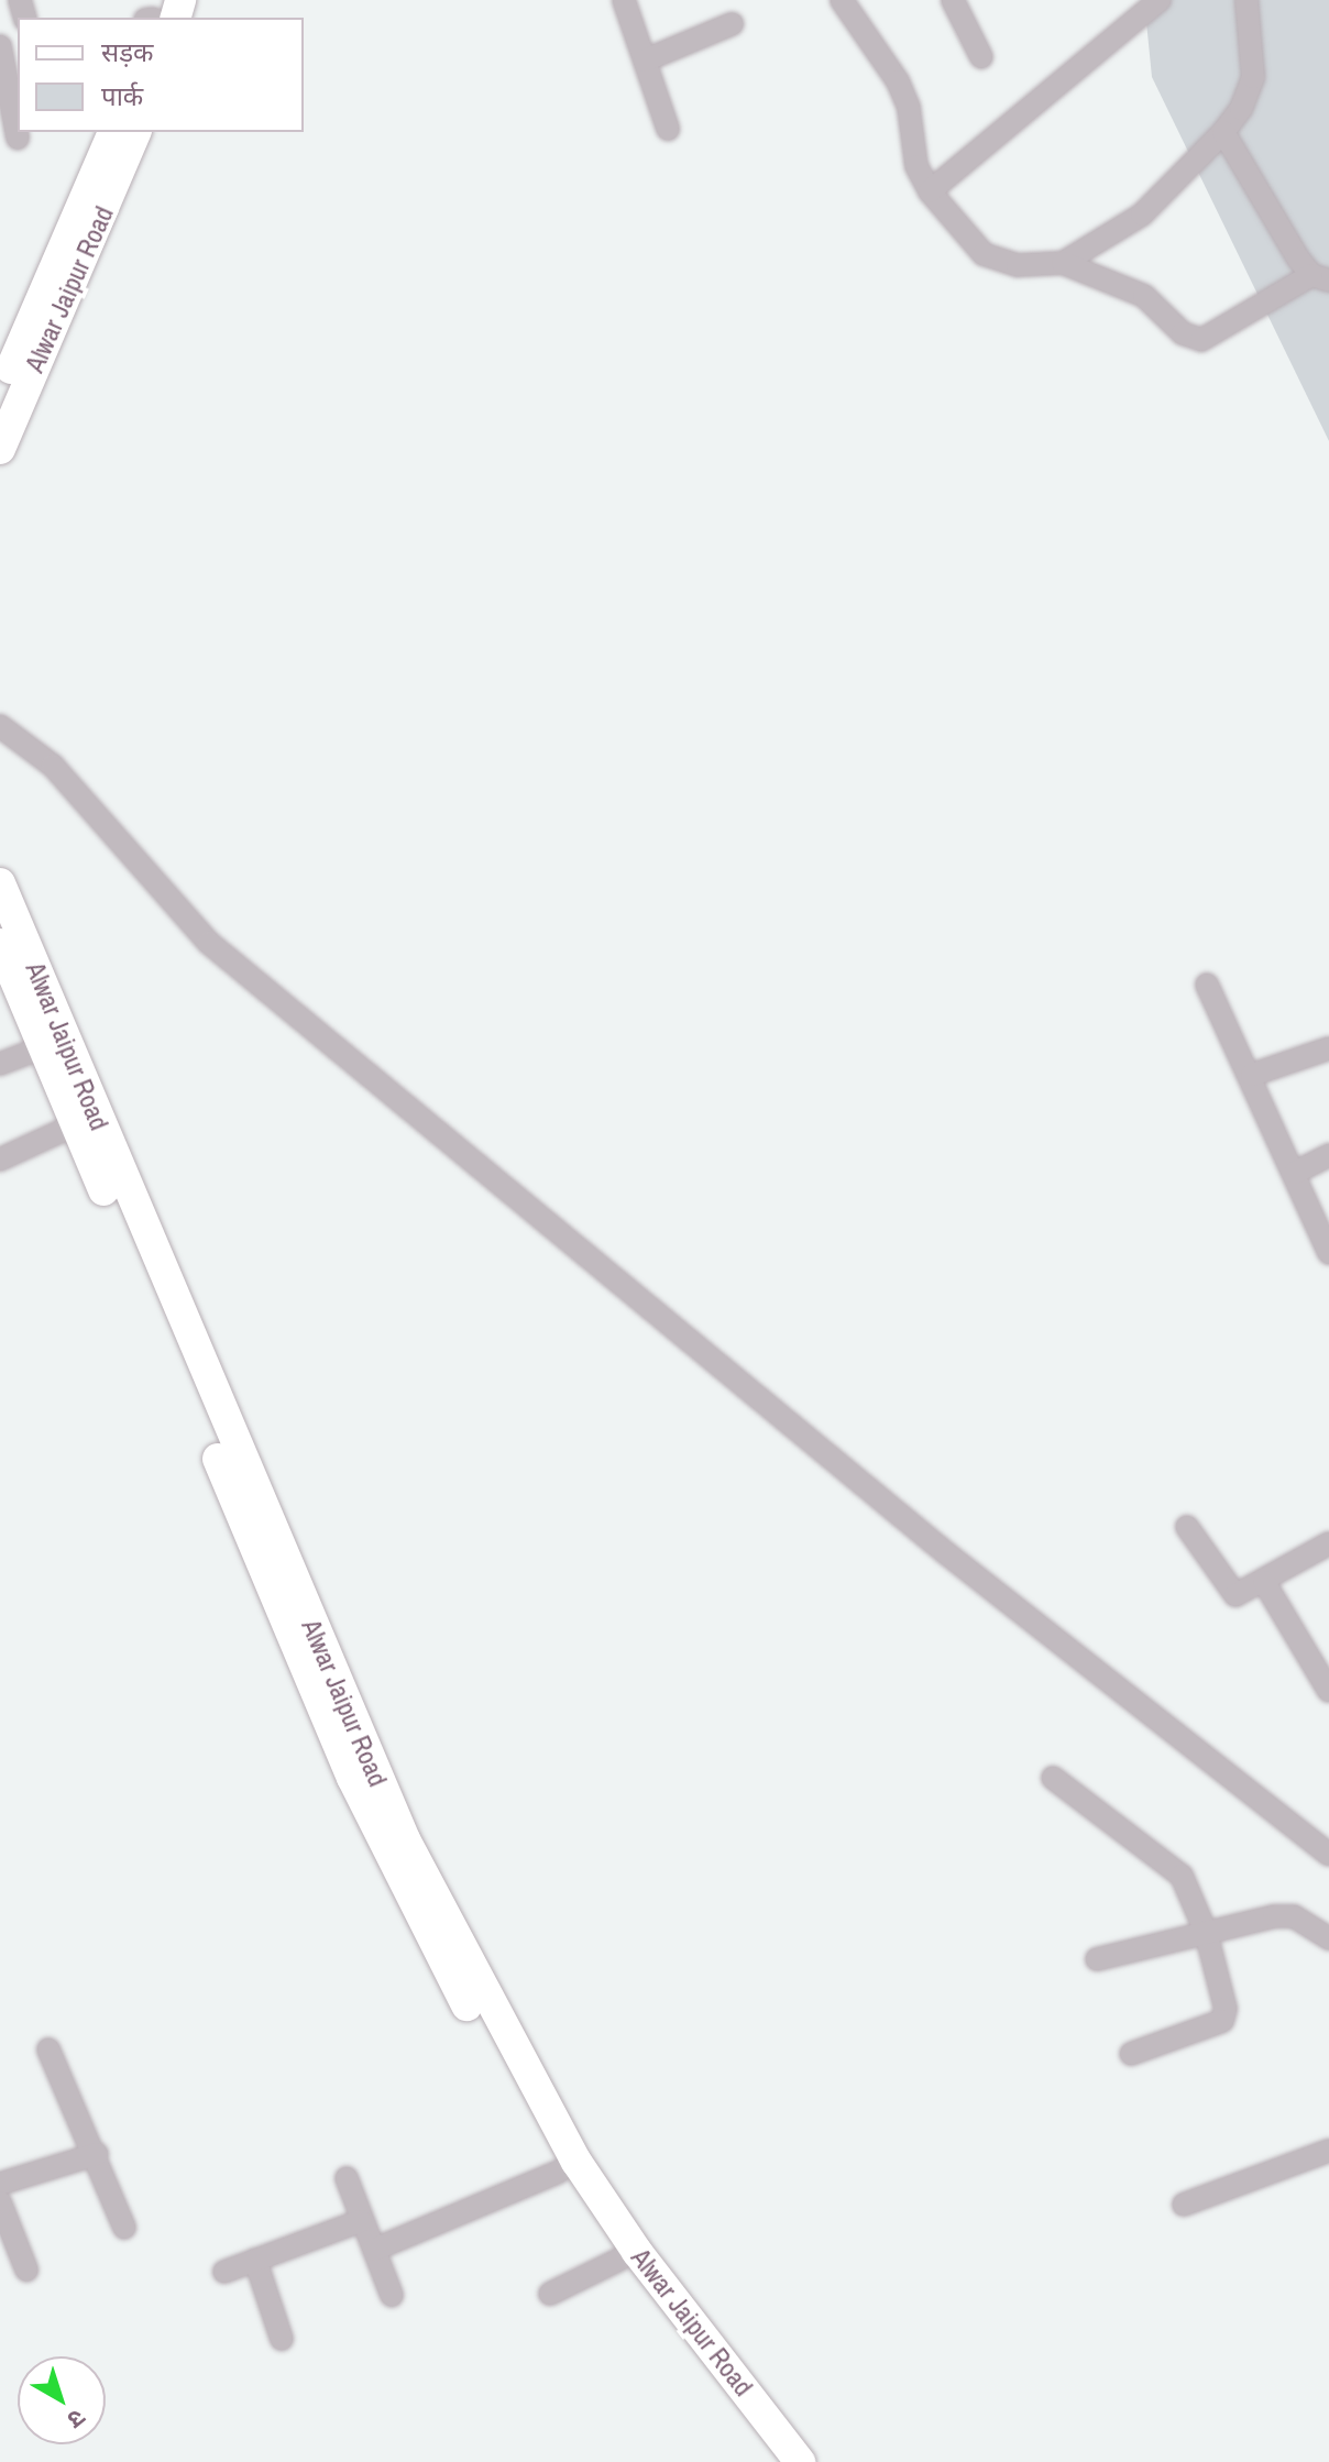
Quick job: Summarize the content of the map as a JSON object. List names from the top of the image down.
{
  "streets": {
    "main road": ["Alwar Jaipur Road"]
  },
  "legend": ["सड़क", "पार्क"],
  "north": "bottom right"
}
